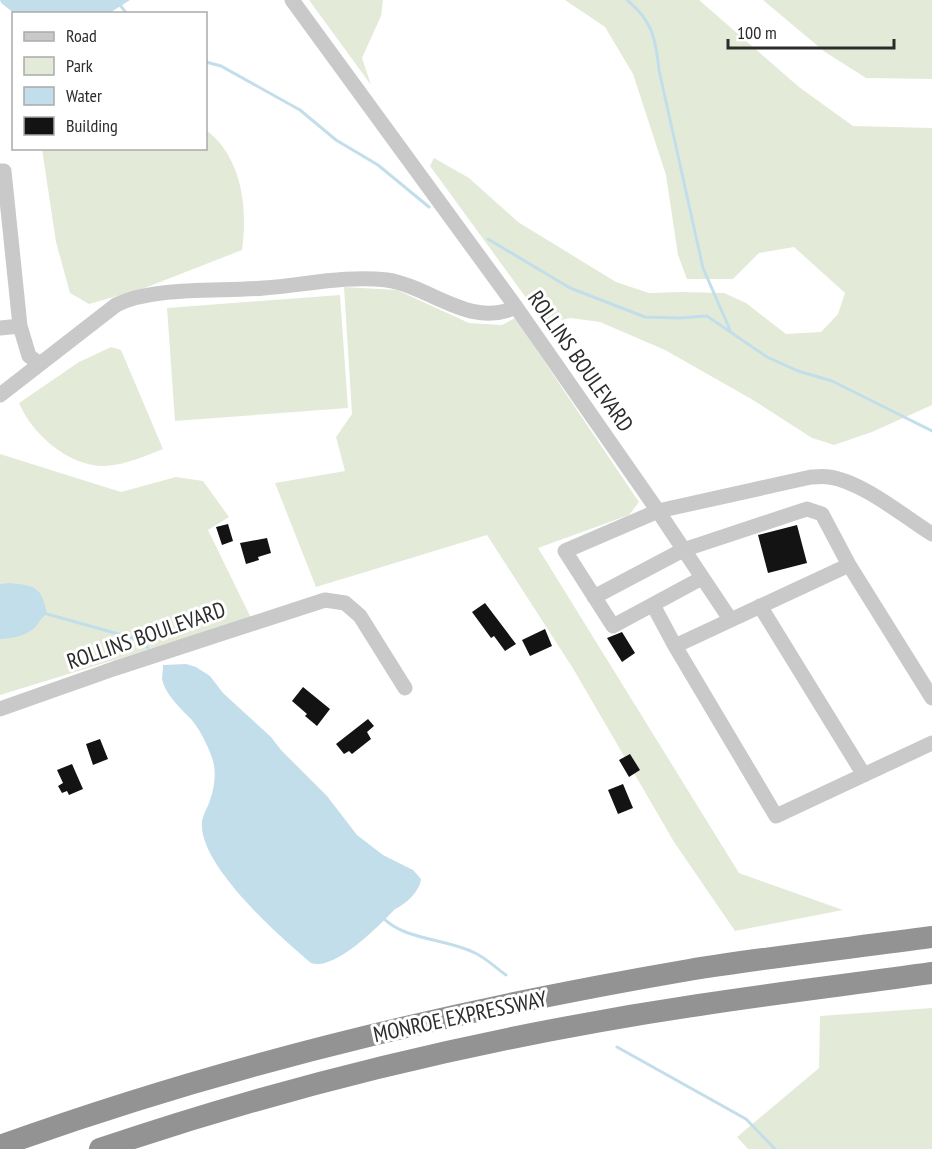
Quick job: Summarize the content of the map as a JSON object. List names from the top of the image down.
{
  "streets": {
    "highway": ["MONROE EXPRESSWAY"],
    "street": ["ROLLINS BOULEVARD"]
  },
  "legend": [
    "Road",
    "Park",
    "Water",
    "Building"
  ],
  "scale_bar": "100 m"
}
